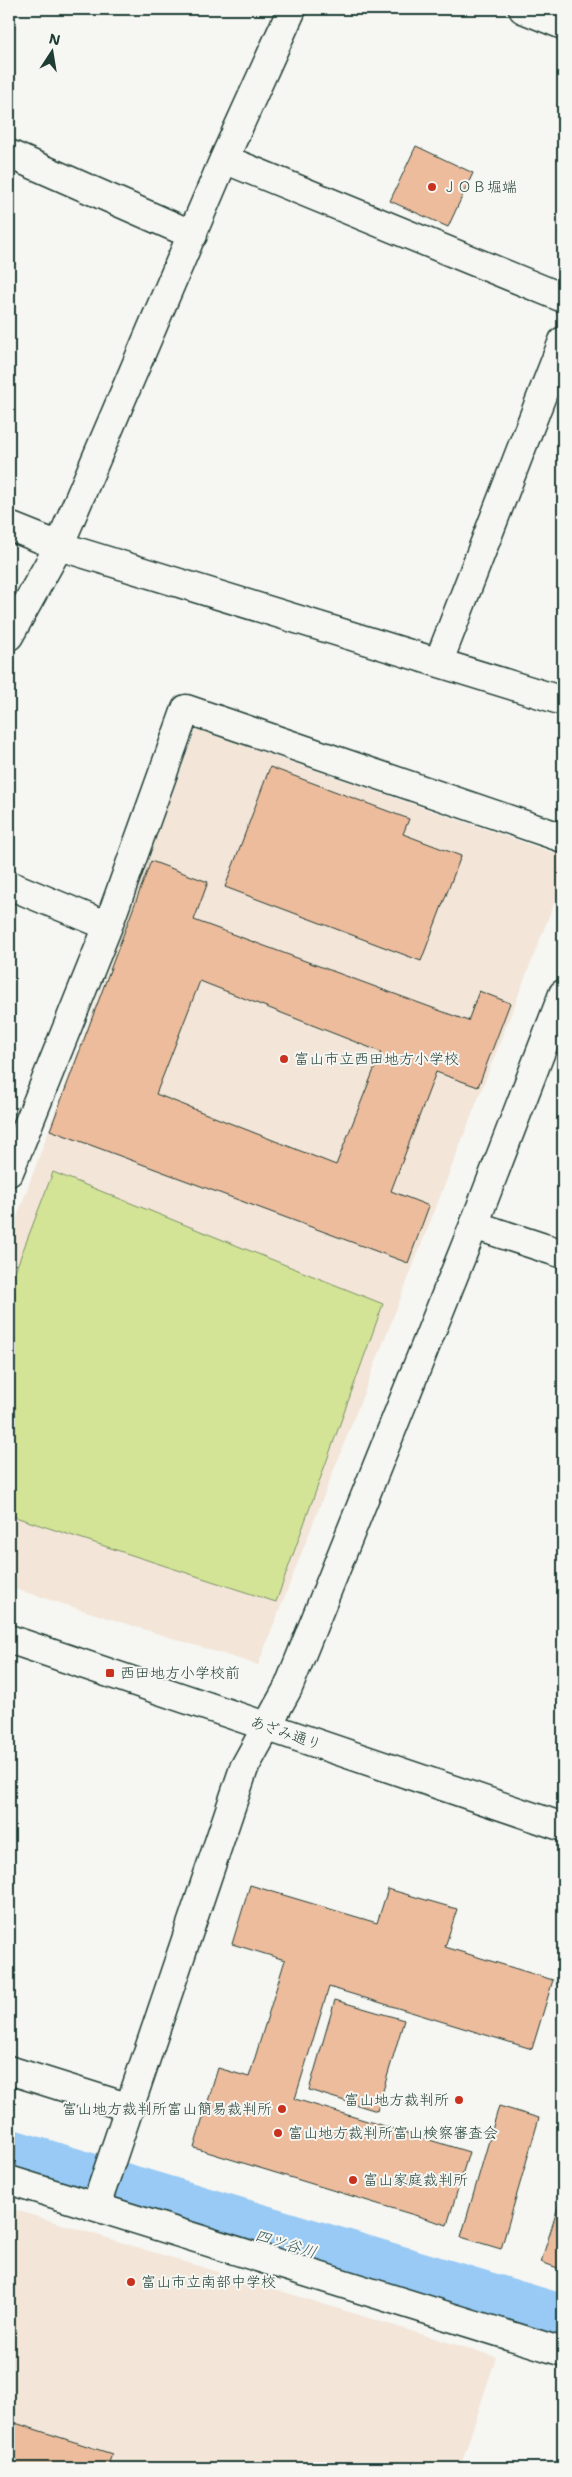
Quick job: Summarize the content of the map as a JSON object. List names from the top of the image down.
{
  "streets": {
    "street": ["あざみ通り"]
  },
  "water": ["四ツ谷川"],
  "places": {
    "other": [
      "ＪＯＢ堀端",
      "富山市立西田地方小学校",
      "富山地方裁判所",
      "富山地方裁判所富山簡易裁判所",
      "富山地方裁判所富山検察審査会",
      "富山家庭裁判所",
      "富山市立南部中学校"
    ],
    "transit": ["西田地方小学校前"]
  },
  "north": "top"
}
